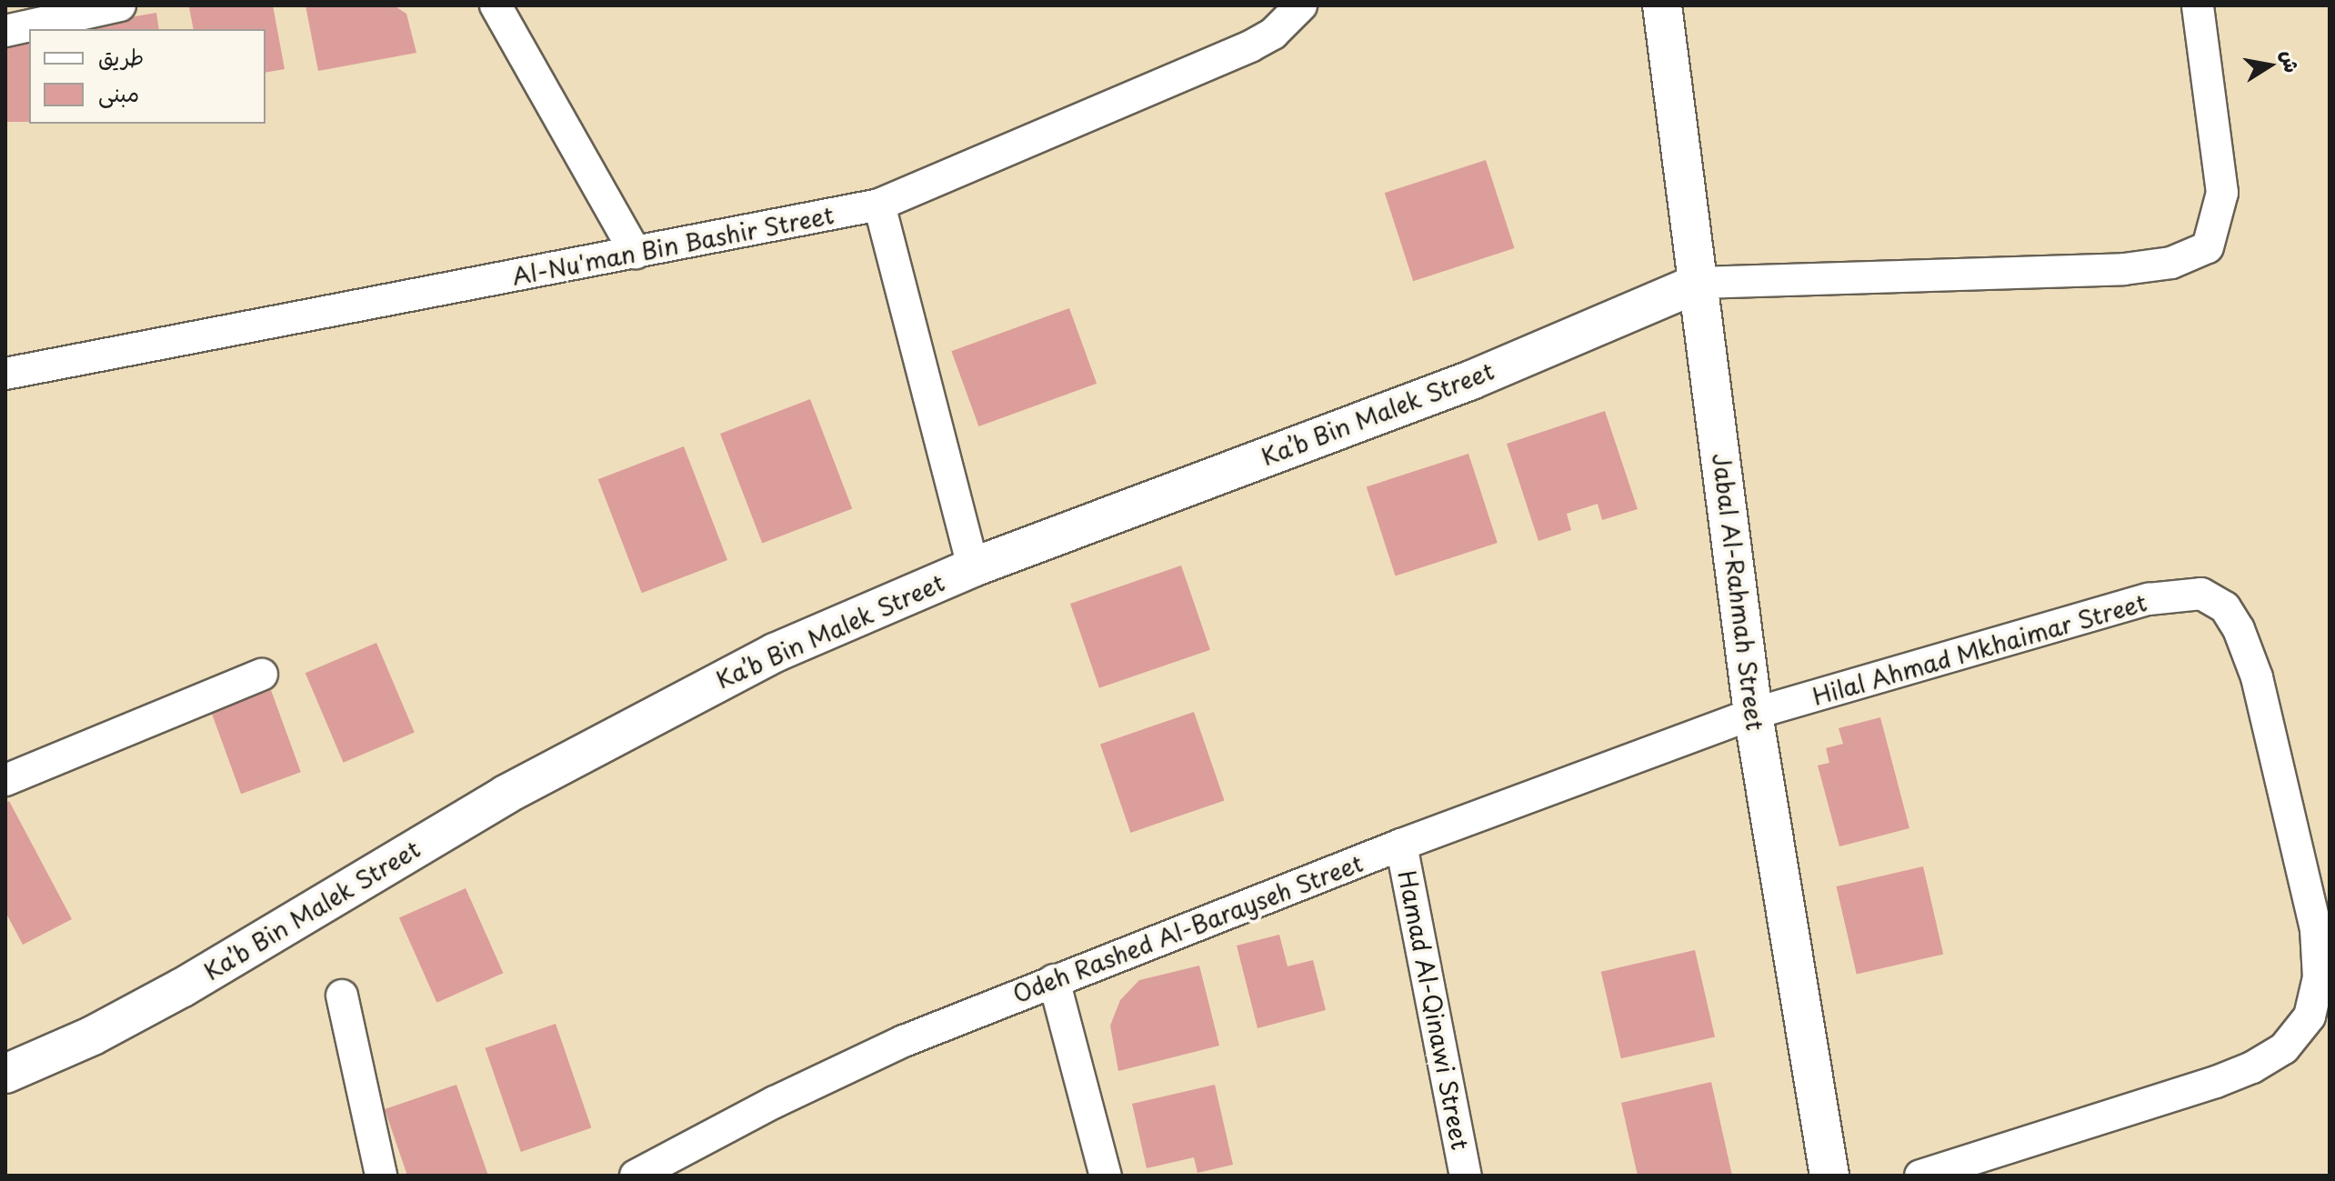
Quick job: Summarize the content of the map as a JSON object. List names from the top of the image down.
{
  "streets": {
    "street": [
      "Al-Nu'man Bin Bashir Street",
      "Ka’b Bin Malek Street",
      "Jabal Al-Rahmah Street",
      "Hilal Ahmad Mkhaimar Street",
      "Odeh Rashed Al-Barayseh Street",
      "Hamad Al-Qinawi Street"
    ]
  },
  "crossings": [
    ["Ka’b Bin Malek Street", "Jabal Al-Rahmah Street"],
    ["Jabal Al-Rahmah Street", "Hilal Ahmad Mkhaimar Street"],
    ["Jabal Al-Rahmah Street", "Odeh Rashed Al-Barayseh Street"],
    ["Hilal Ahmad Mkhaimar Street", "Odeh Rashed Al-Barayseh Street"],
    ["Odeh Rashed Al-Barayseh Street", "Hamad Al-Qinawi Street"]
  ],
  "legend": ["طريق", "مبنى"],
  "north": "right"
}
